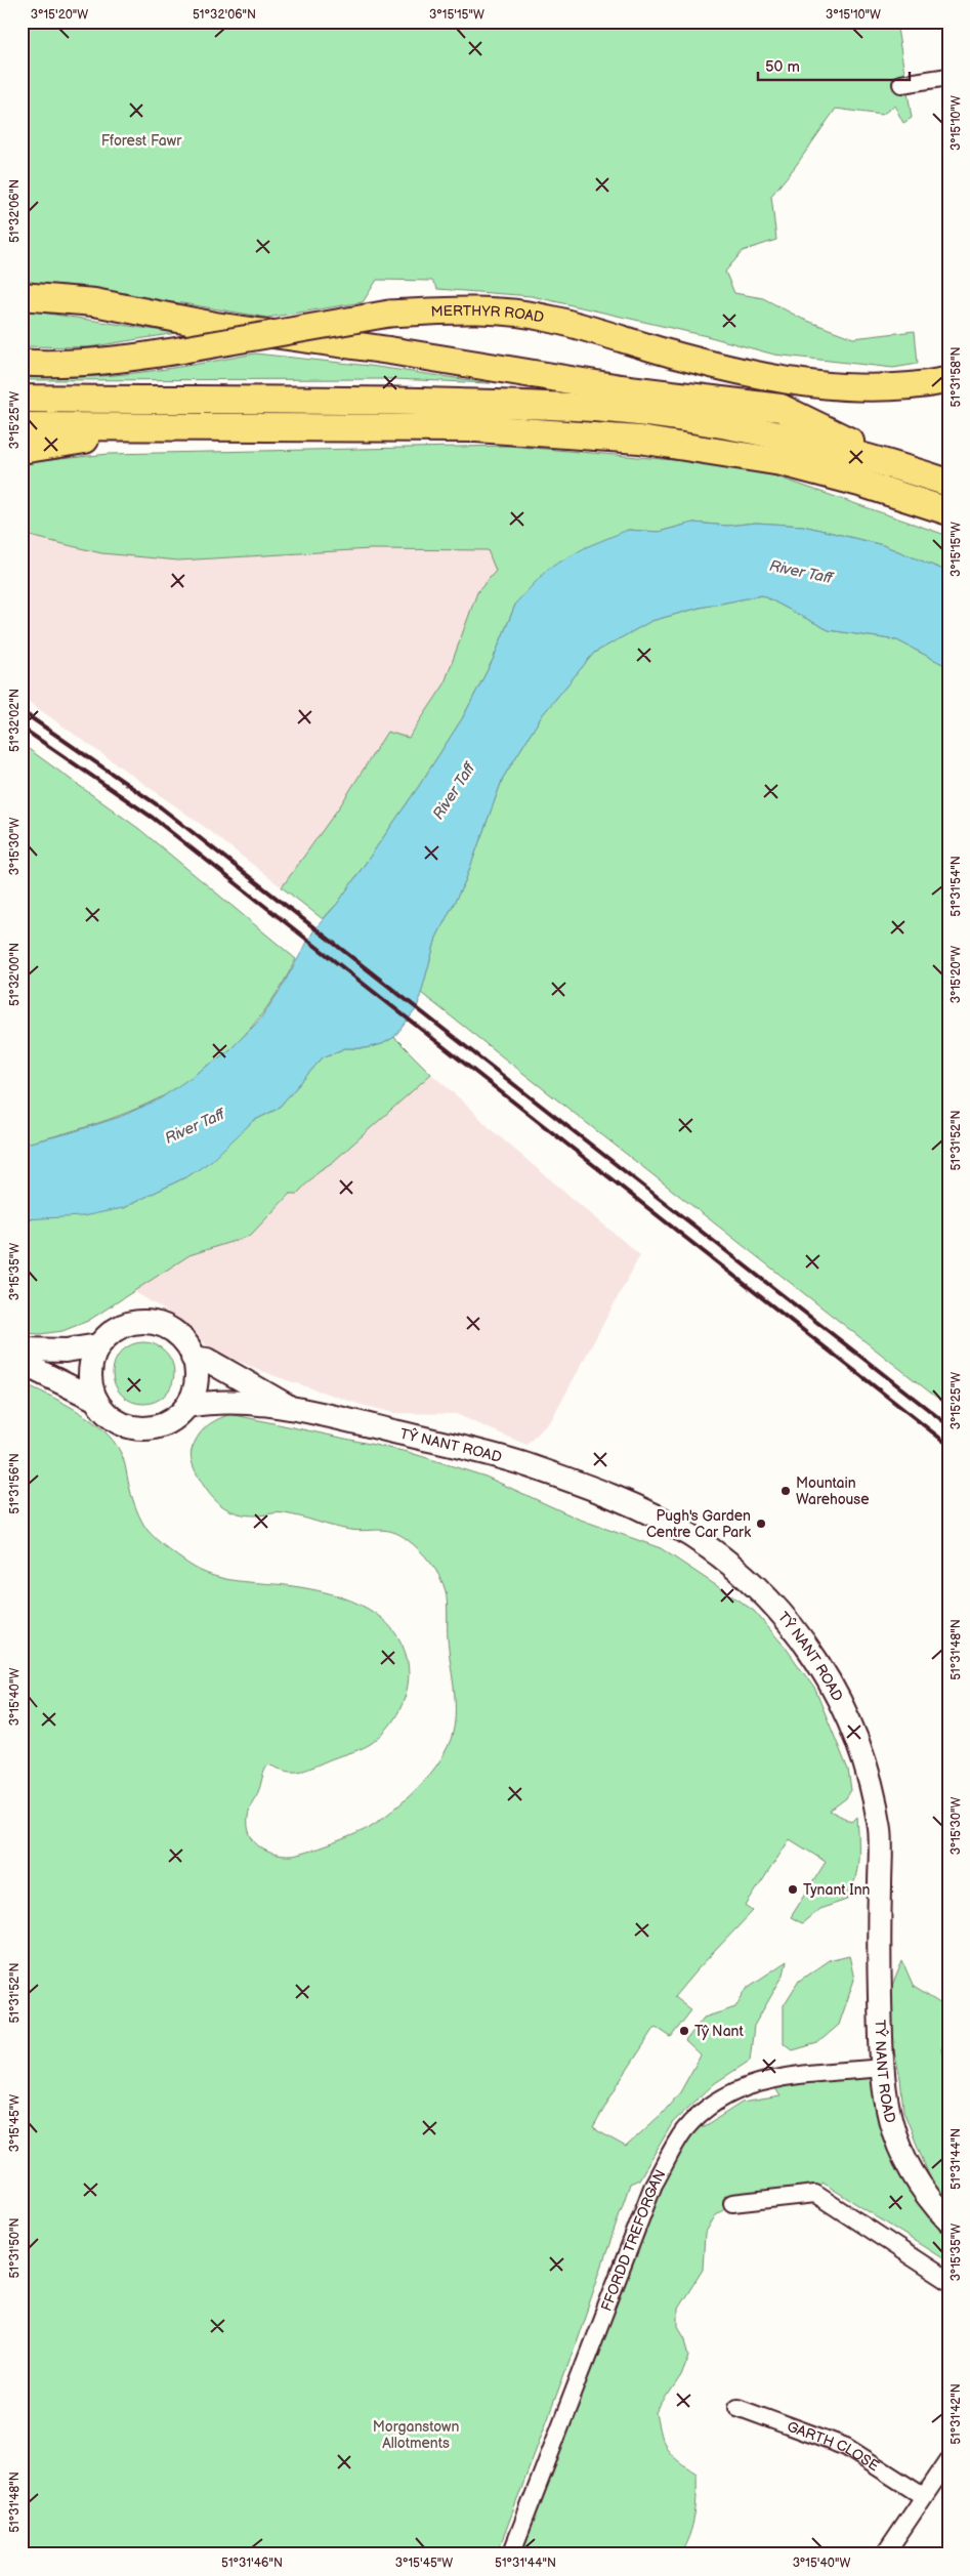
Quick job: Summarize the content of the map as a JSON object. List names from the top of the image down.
{
  "streets": {
    "main road": ["MERTHYR ROAD", "TŶ NANT ROAD"],
    "street": ["FFORDD TREFORGAN", "GARTH CLOSE"]
  },
  "crossings": [
    ["TŶ NANT ROAD", "FFORDD TREFORGAN"]
  ],
  "water": ["River Taff"],
  "parks": ["Fforest Fawr", "Morganstown Allotments"],
  "places": [
    "Mountain Warehouse",
    "Pugh's Garden Centre Car Park",
    "Tynant Inn",
    "Tŷ Nant"
  ],
  "scale_bar": "50 m",
  "coordinates": [
    "3°15'20\"W",
    "51°32'06\"N",
    "3°15'15\"W",
    "3°15'10\"W",
    "51°31'58\"N",
    "3°15'25\"W",
    "51°32'02\"N",
    "3°15'30\"W",
    "51°31'54\"N",
    "51°32'00\"N",
    "51°31'52\"N",
    "3°15'35\"W",
    "51°31'56\"N",
    "51°31'48\"N",
    "3°15'40\"W",
    "3°15'45\"W",
    "51°31'44\"N",
    "51°31'50\"N",
    "51°31'42\"N",
    "51°31'46\"N"
  ]
}
